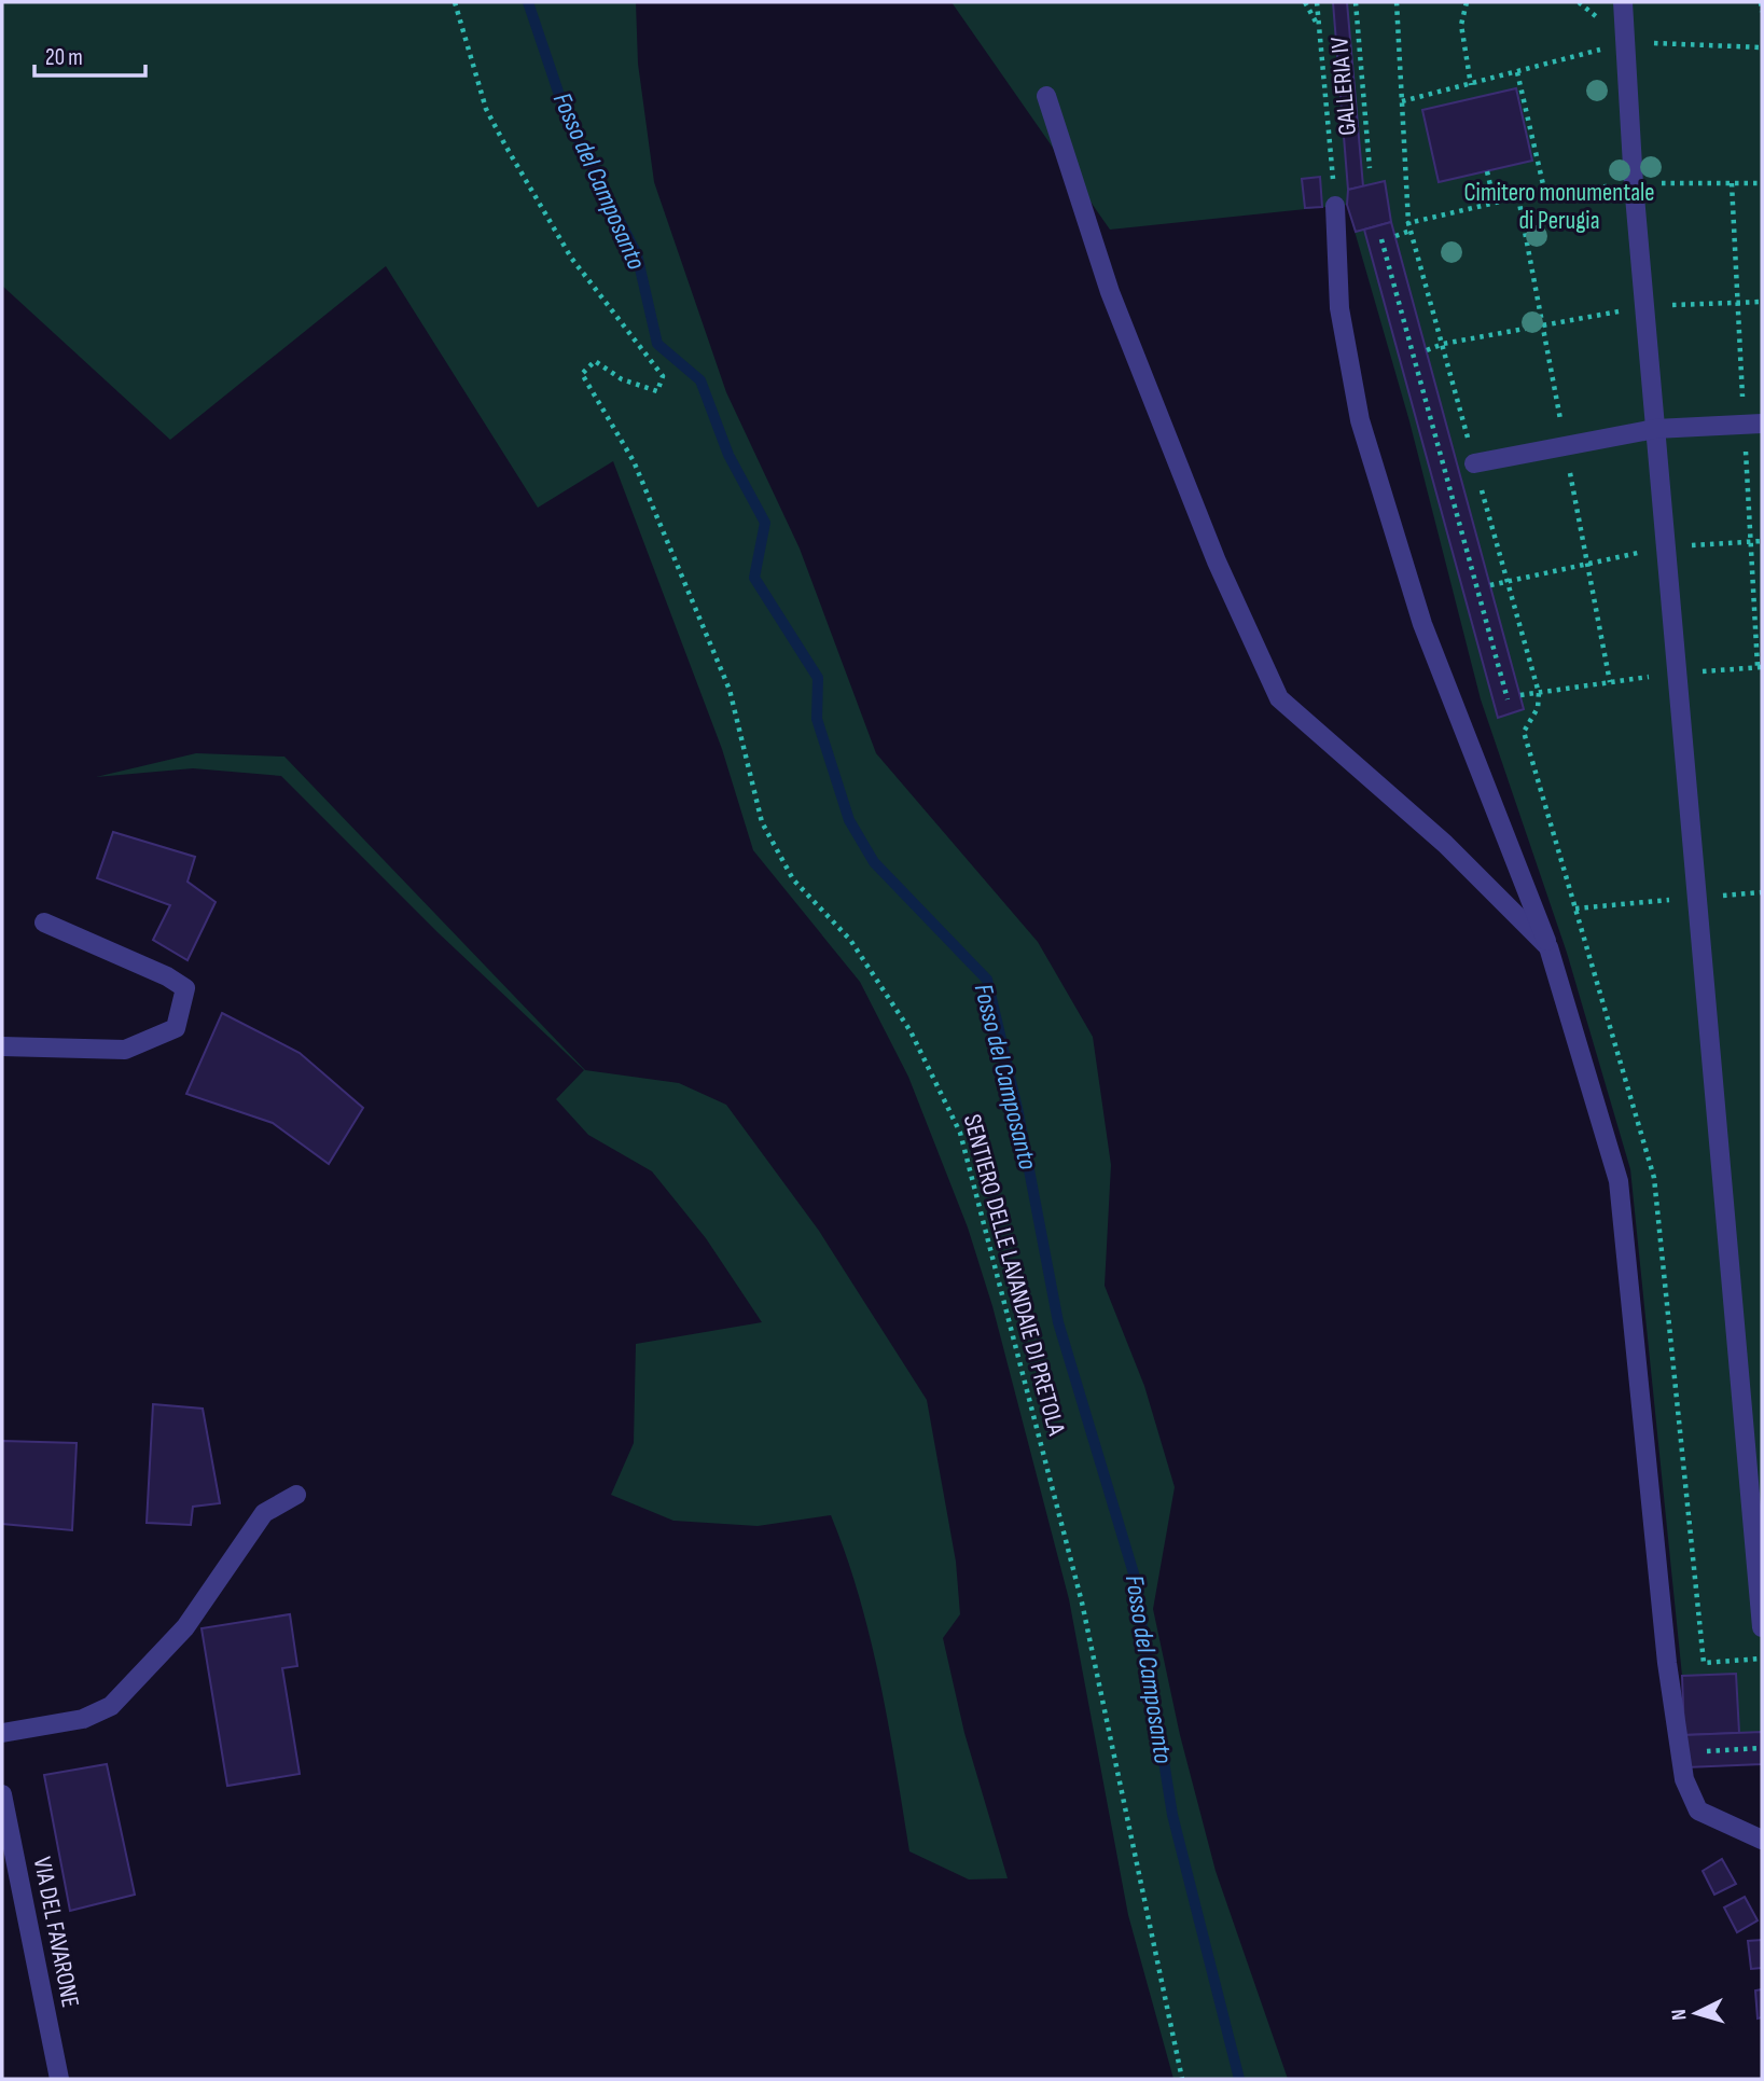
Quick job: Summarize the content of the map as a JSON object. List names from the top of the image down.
{
  "streets": {
    "street": ["VIA DEL FAVARONE"],
    "path": ["GALLERIA IV", "SENTIERO DELLE LAVANDAIE DI PRETOLA"]
  },
  "water": ["Fosso del Camposanto"],
  "parks": ["Cimitero monumentale di Perugia"],
  "scale_bar": "20 m",
  "north": "left"
}
